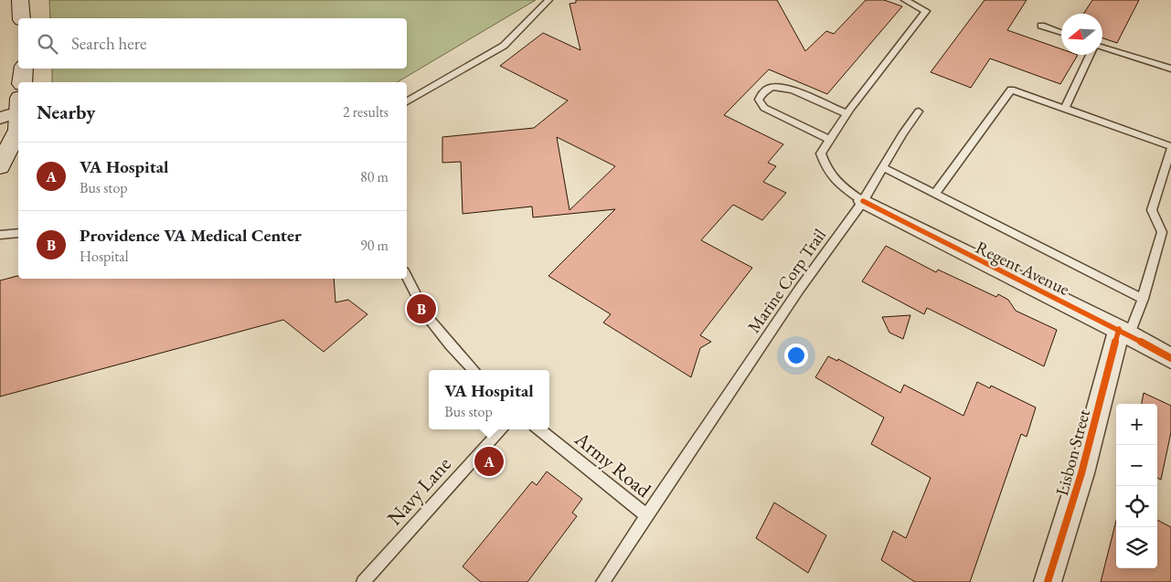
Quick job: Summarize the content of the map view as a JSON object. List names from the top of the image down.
{
  "streets": {
    "street": ["Regent Avenue", "Lisbon Street"],
    "lane": ["Marine Corp Trail", "Army Road", "Navy Lane"]
  },
  "crossings": [
    ["Regent Avenue", "Marine Corp Trail"],
    ["Regent Avenue", "Lisbon Street"],
    ["Marine Corp Trail", "Army Road"]
  ],
  "north": "left",
  "page": {
    "search": "Search here",
    "heading": ["Nearby", "2 results"],
    "list": [
      {
        "mark": "A",
        "name": "VA Hospital",
        "note": "Bus stop",
        "value": "80 m"
      },
      {
        "mark": "B",
        "name": "Providence VA Medical Center",
        "note": "Hospital",
        "value": "90 m"
      }
    ],
    "pins": ["B", "A"],
    "popup": ["VA Hospital", "Bus stop"],
    "map_buttons": ["+", "−"]
  }
}
